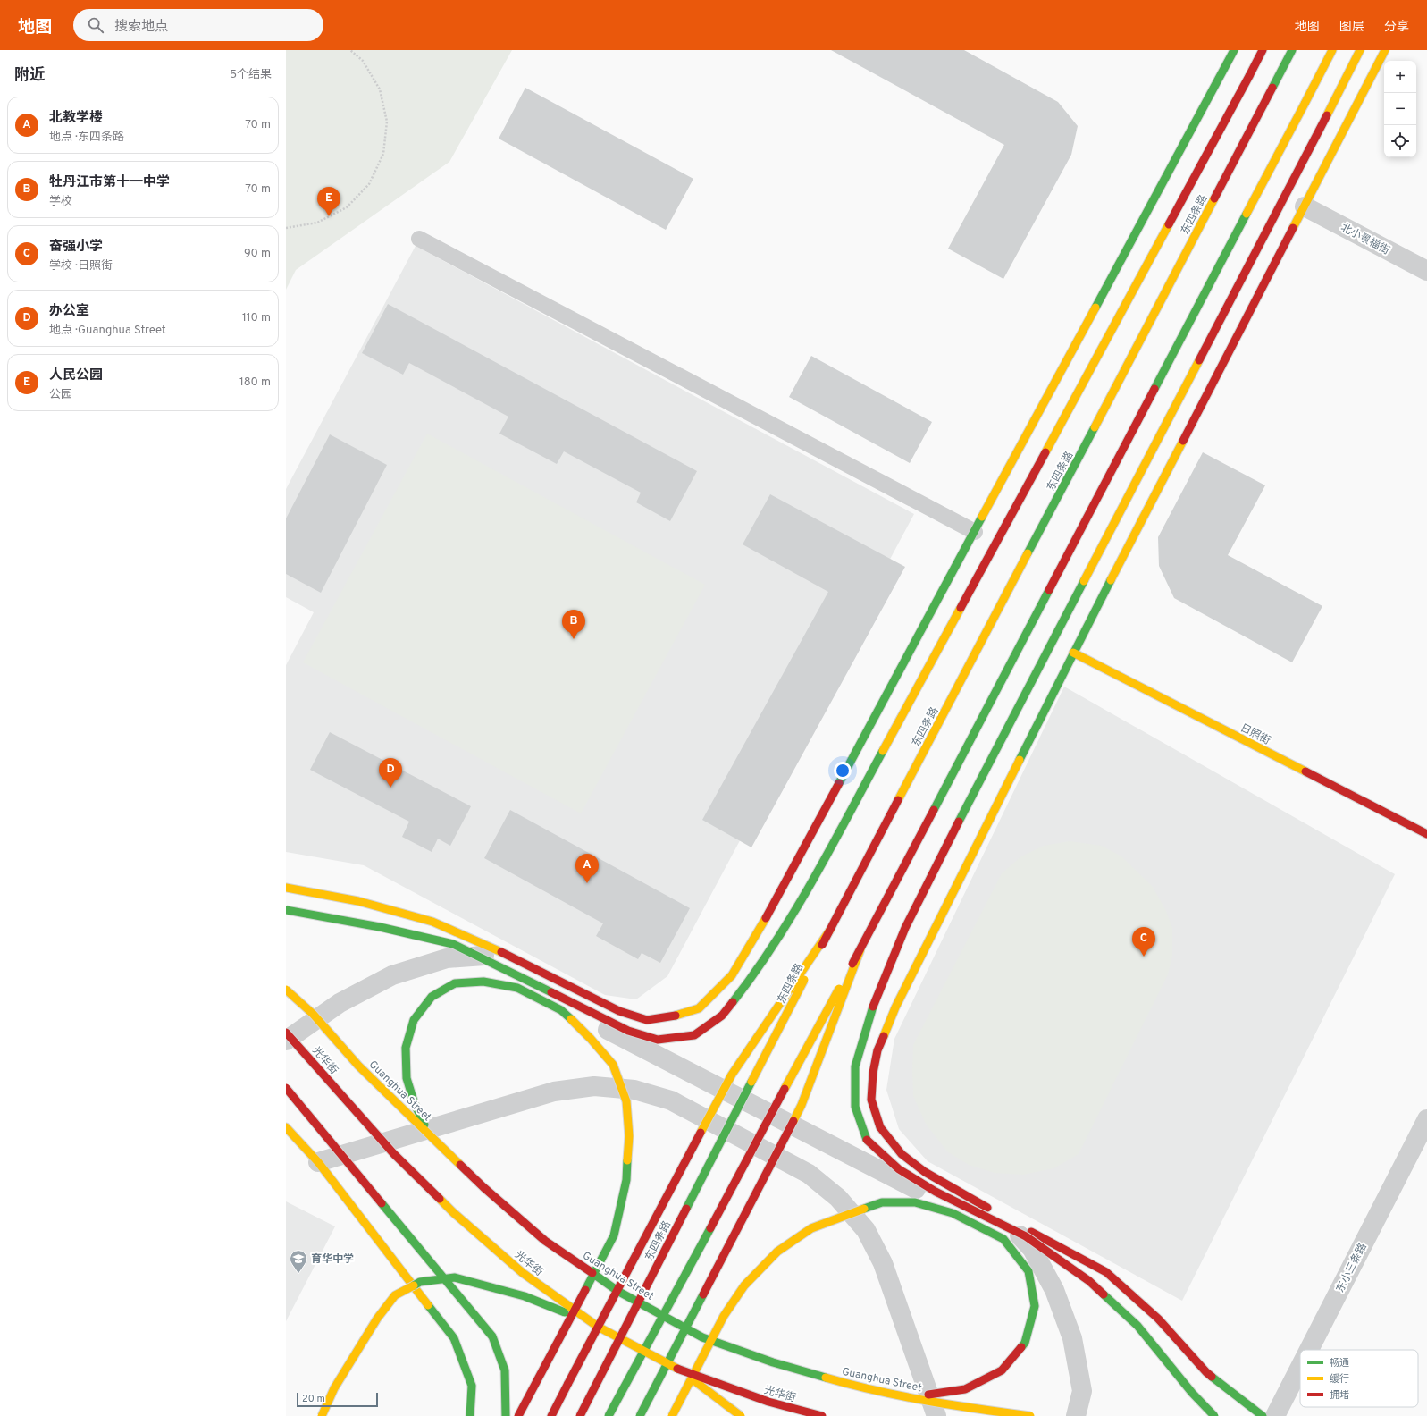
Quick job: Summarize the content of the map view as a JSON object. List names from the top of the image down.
{
  "streets": {
    "main road": [
      "东四条路",
      "日照街",
      "光华街",
      "Guanghua Street"
    ],
    "street": ["北小景福街", "东小三条路"]
  },
  "places": {
    "school or university": ["育华中学"]
  },
  "legend": ["畅通", "缓行", "拥堵"],
  "scale_bar": "20 m",
  "page": {
    "header": "地图",
    "search": "搜索地点",
    "nav": ["地图", "图层", "分享"],
    "heading": ["附近", "5个结果"],
    "map_buttons": ["+", "−"],
    "list": [
      {
        "mark": "A",
        "name": "北教学楼",
        "note": "地点 · 东四条路",
        "value": "70 m"
      },
      {
        "mark": "B",
        "name": "牡丹江市第十一中学",
        "note": "学校",
        "value": "70 m"
      },
      {
        "mark": "C",
        "name": "奋强小学",
        "note": "学校 · 日照街",
        "value": "90 m"
      },
      {
        "mark": "D",
        "name": "办公室",
        "note": "地点 · Guanghua Street",
        "value": "110 m"
      },
      {
        "mark": "E",
        "name": "人民公园",
        "note": "公园",
        "value": "180 m"
      }
    ],
    "pins": [
      "E",
      "B",
      "D",
      "A",
      "C"
    ],
    "scale": "20 m"
  }
}
